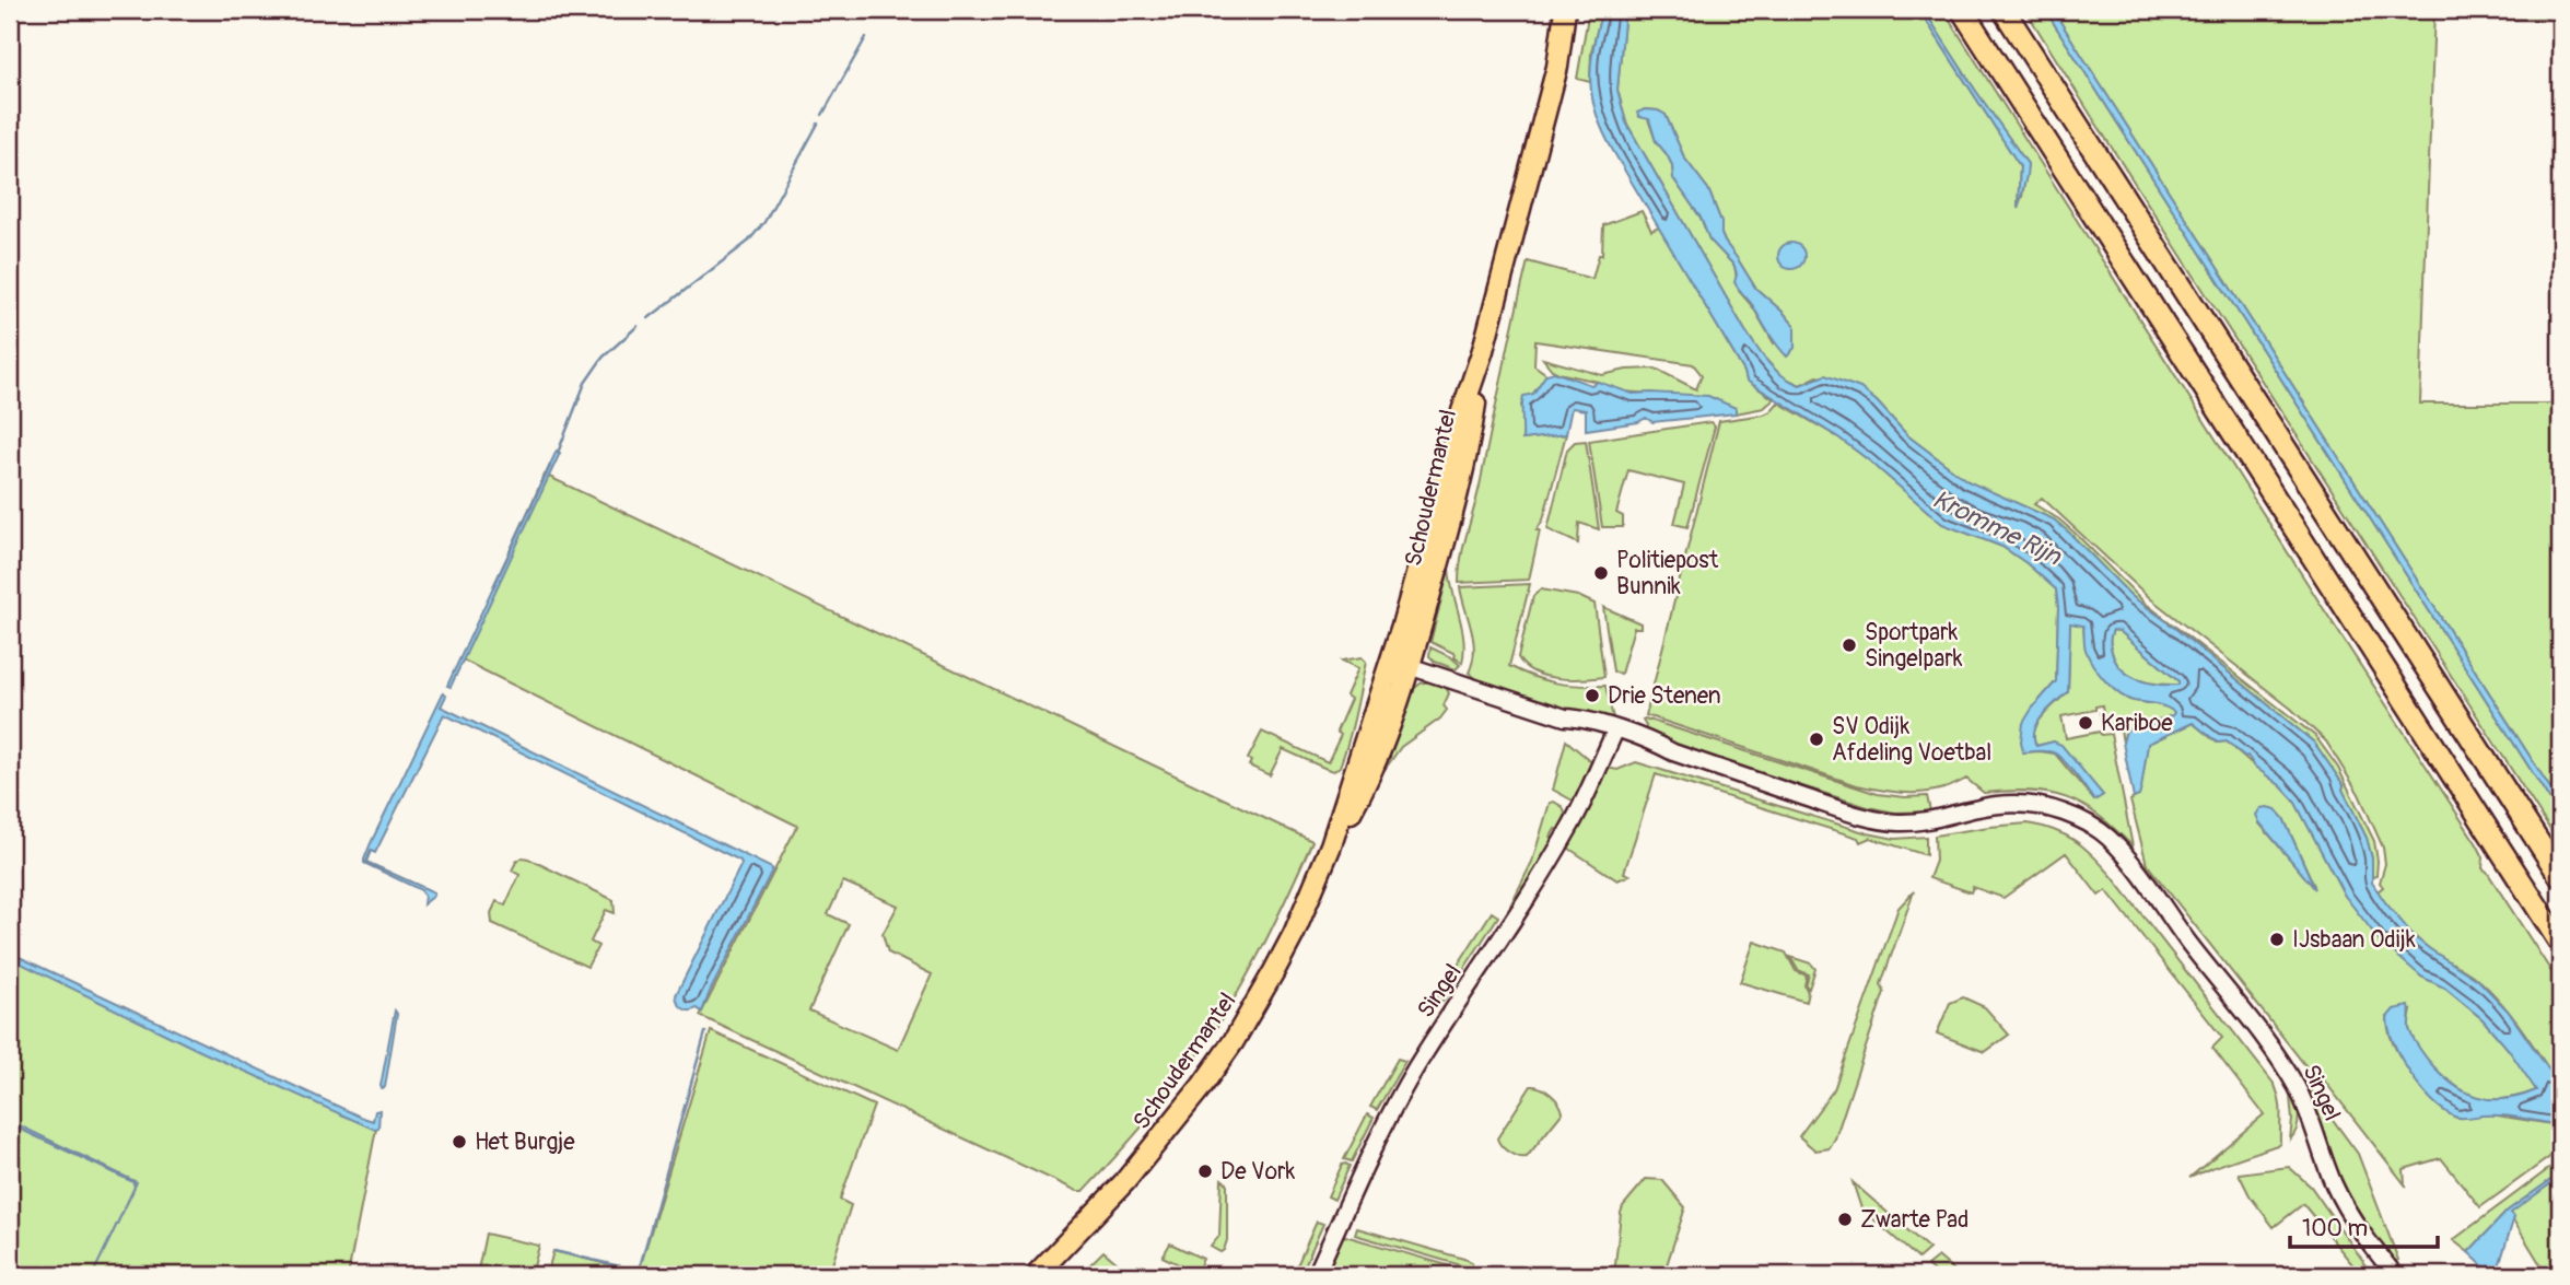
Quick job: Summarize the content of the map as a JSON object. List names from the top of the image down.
{
  "streets": {
    "main road": ["Schoudermantel"],
    "street": ["Singel"]
  },
  "crossings": [
    ["Schoudermantel", "Singel"]
  ],
  "water": ["Kromme Rijn"],
  "places": [
    "Politiepost Bunnik",
    "Sportpark Singelpark",
    "Drie Stenen",
    "Kariboe",
    "SV Odijk Afdeling Voetbal",
    "IJsbaan Odijk",
    "Het Burgje",
    "De Vork",
    "Zwarte Pad"
  ],
  "scale_bar": "100 m"
}
